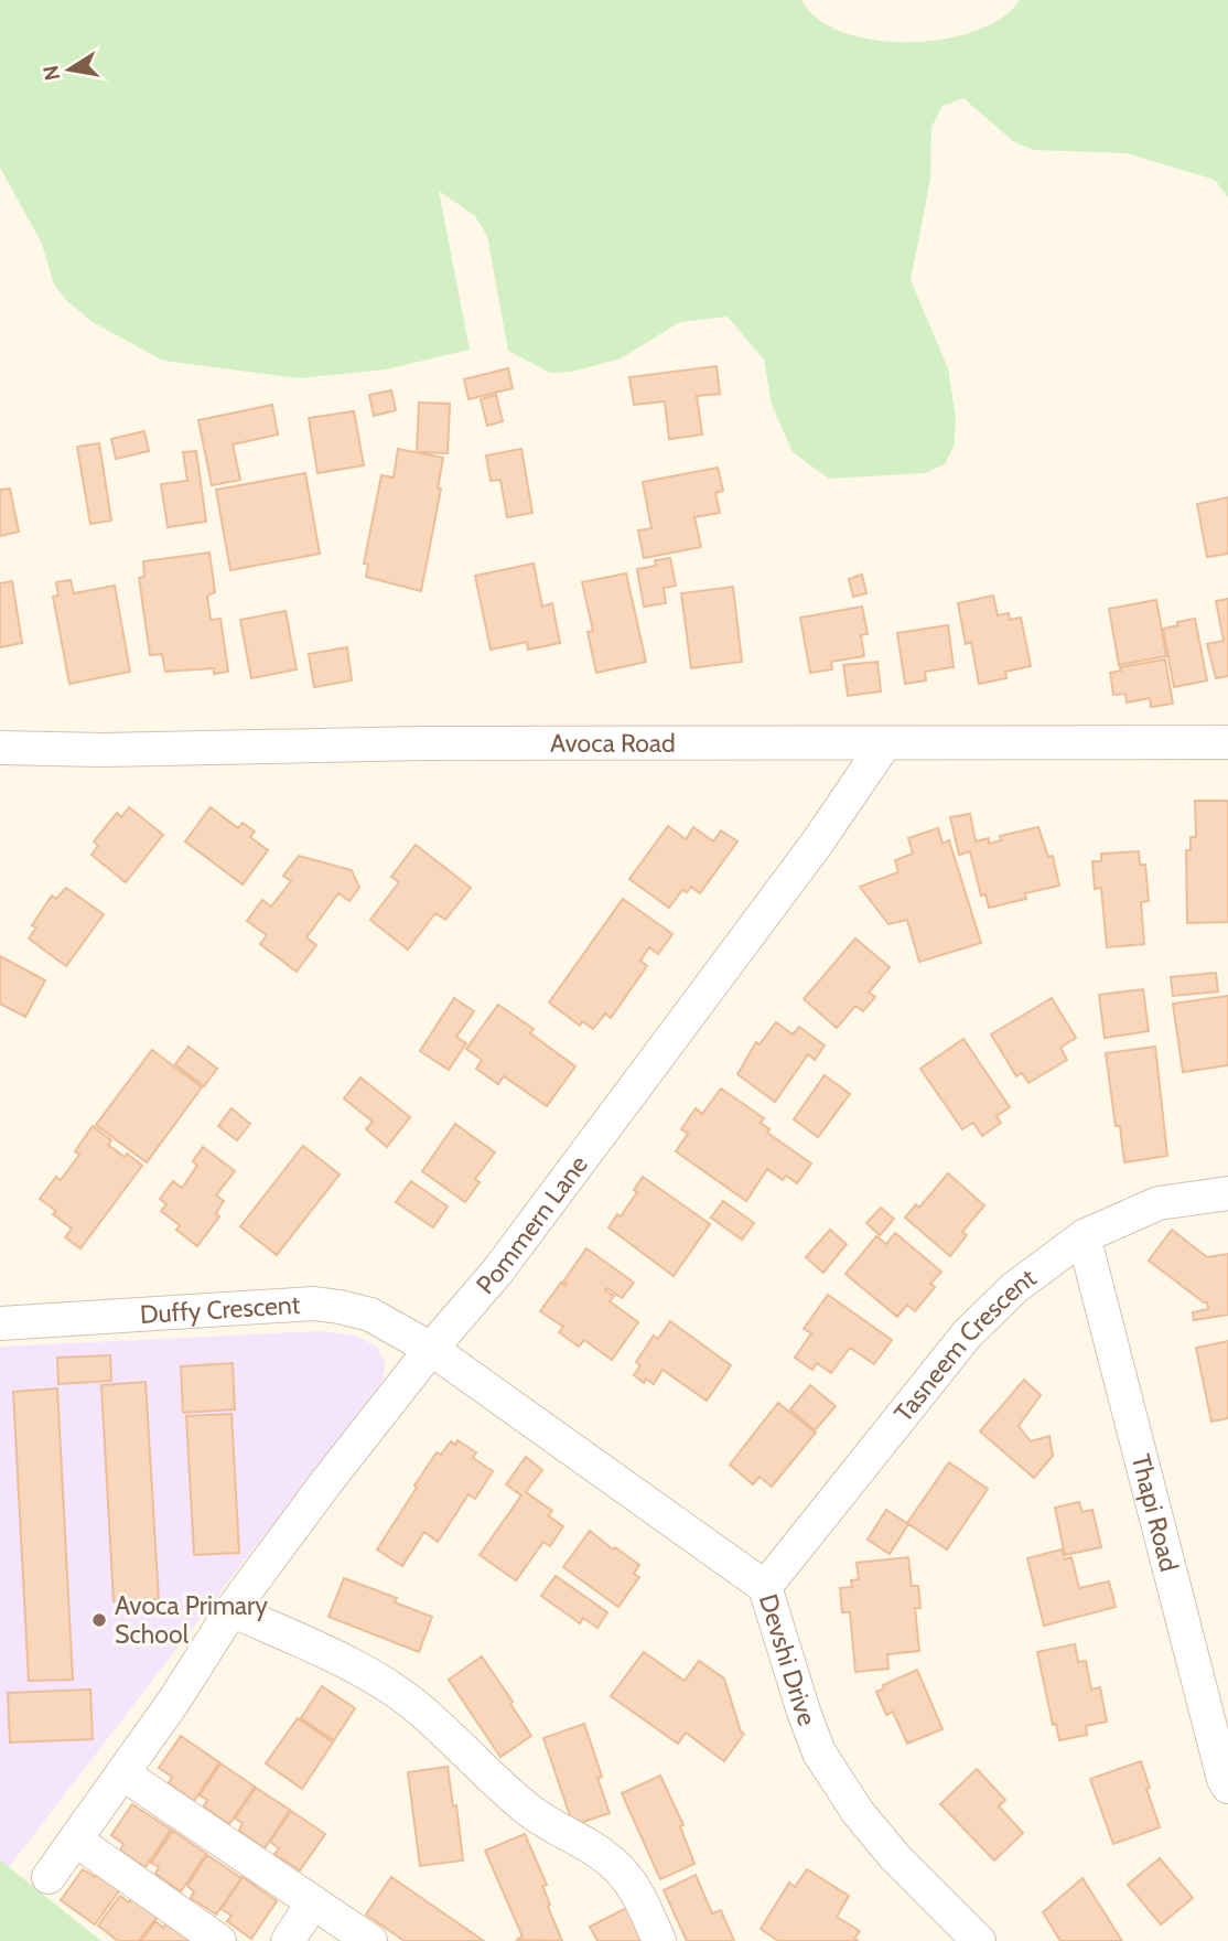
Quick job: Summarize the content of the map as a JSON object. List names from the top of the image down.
{
  "streets": {
    "street": [
      "Avoca Road",
      "Pommern Lane",
      "Duffy Crescent",
      "Tasneem Crescent",
      "Thapi Road",
      "Devshi Drive"
    ]
  },
  "crossings": [
    ["Avoca Road", "Pommern Lane"],
    ["Pommern Lane", "Duffy Crescent"],
    ["Pommern Lane", "Devshi Drive"],
    ["Duffy Crescent", "Devshi Drive"],
    ["Tasneem Crescent", "Thapi Road"],
    ["Tasneem Crescent", "Devshi Drive"]
  ],
  "places": ["Avoca Primary School"],
  "north": "left"
}
